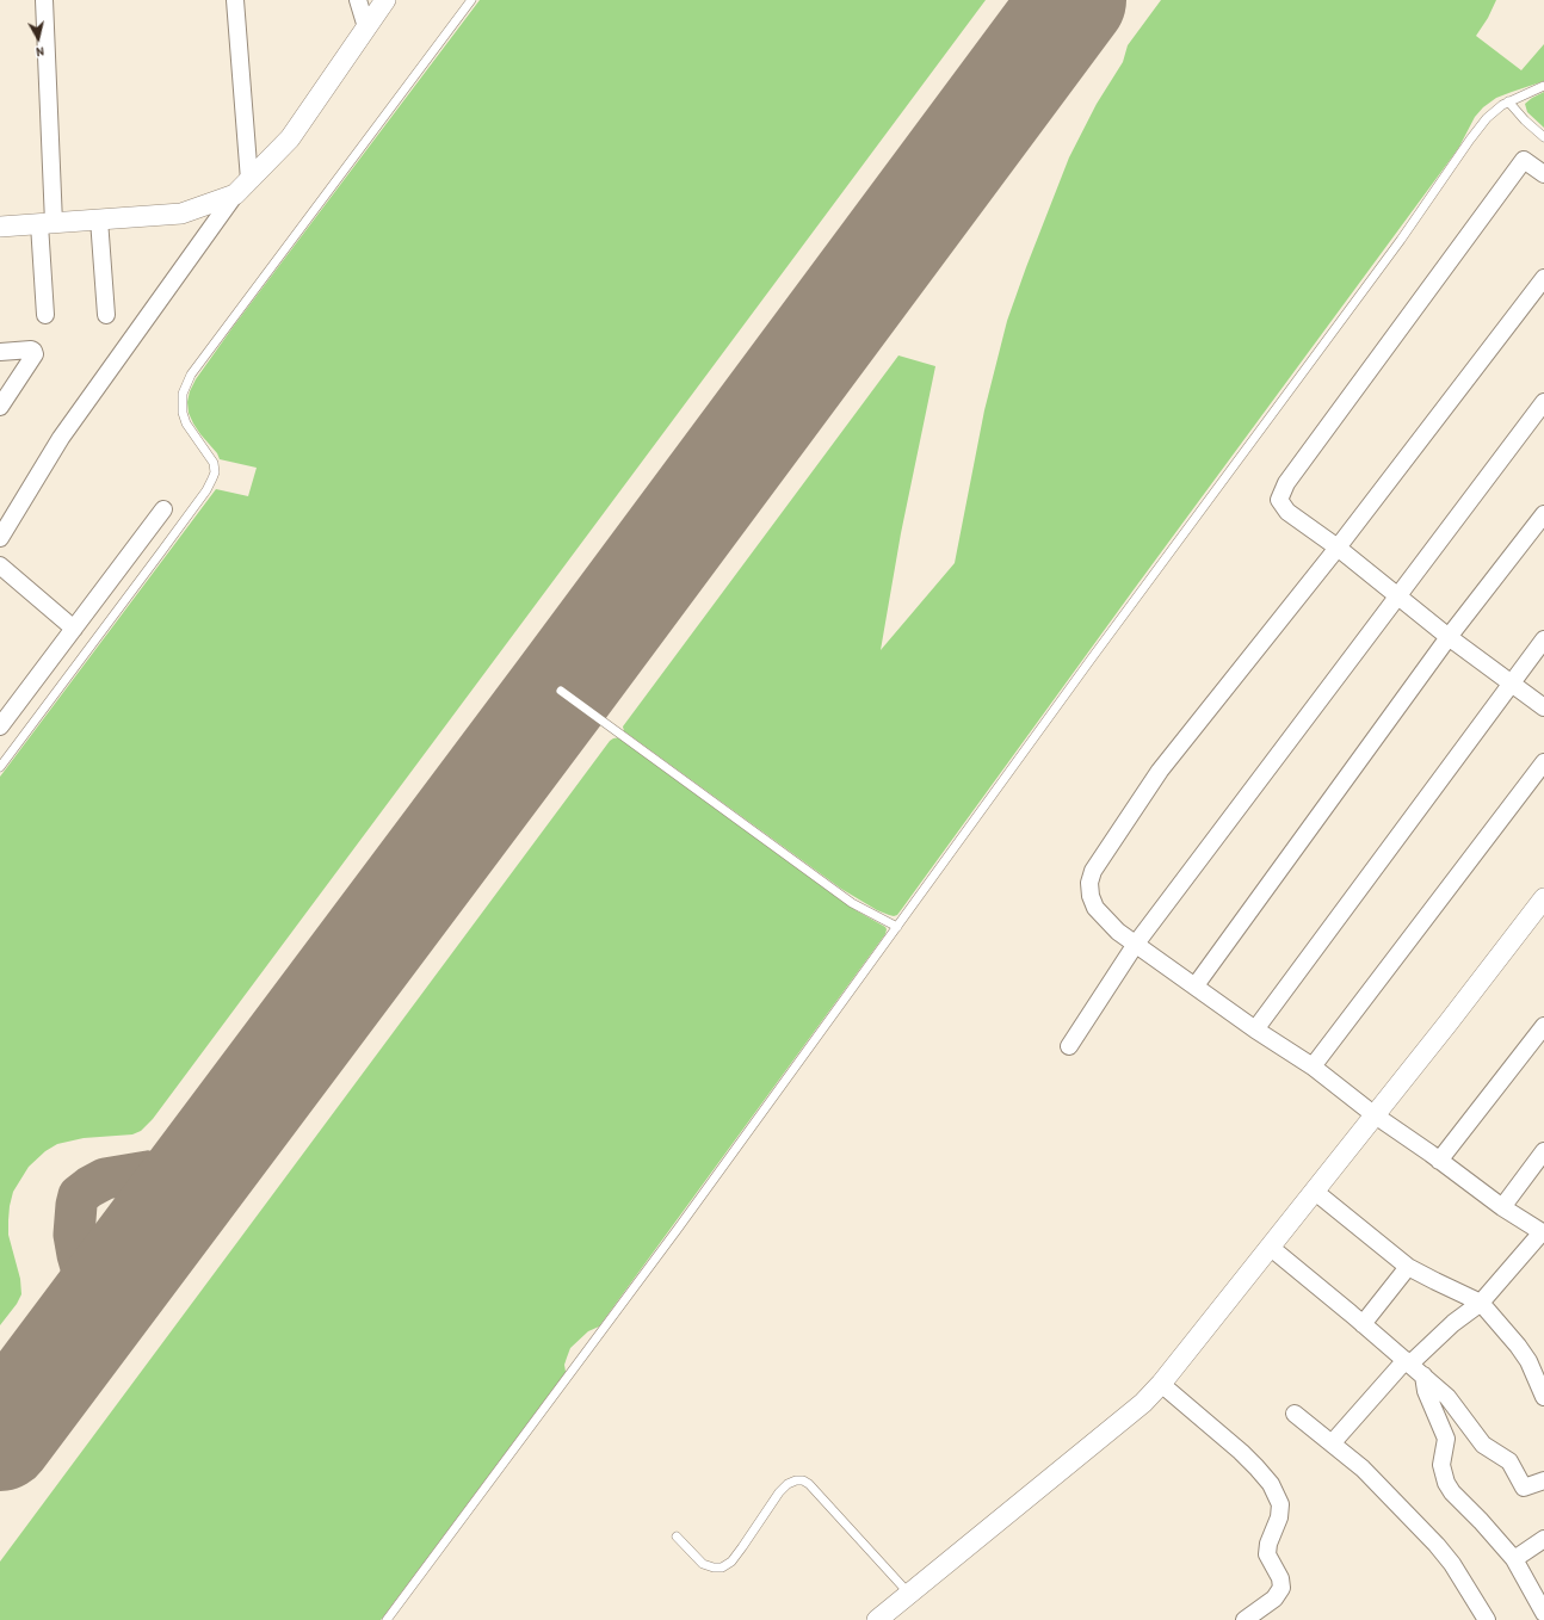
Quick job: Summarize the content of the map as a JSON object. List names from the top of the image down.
{
  "north": "bottom"
}
